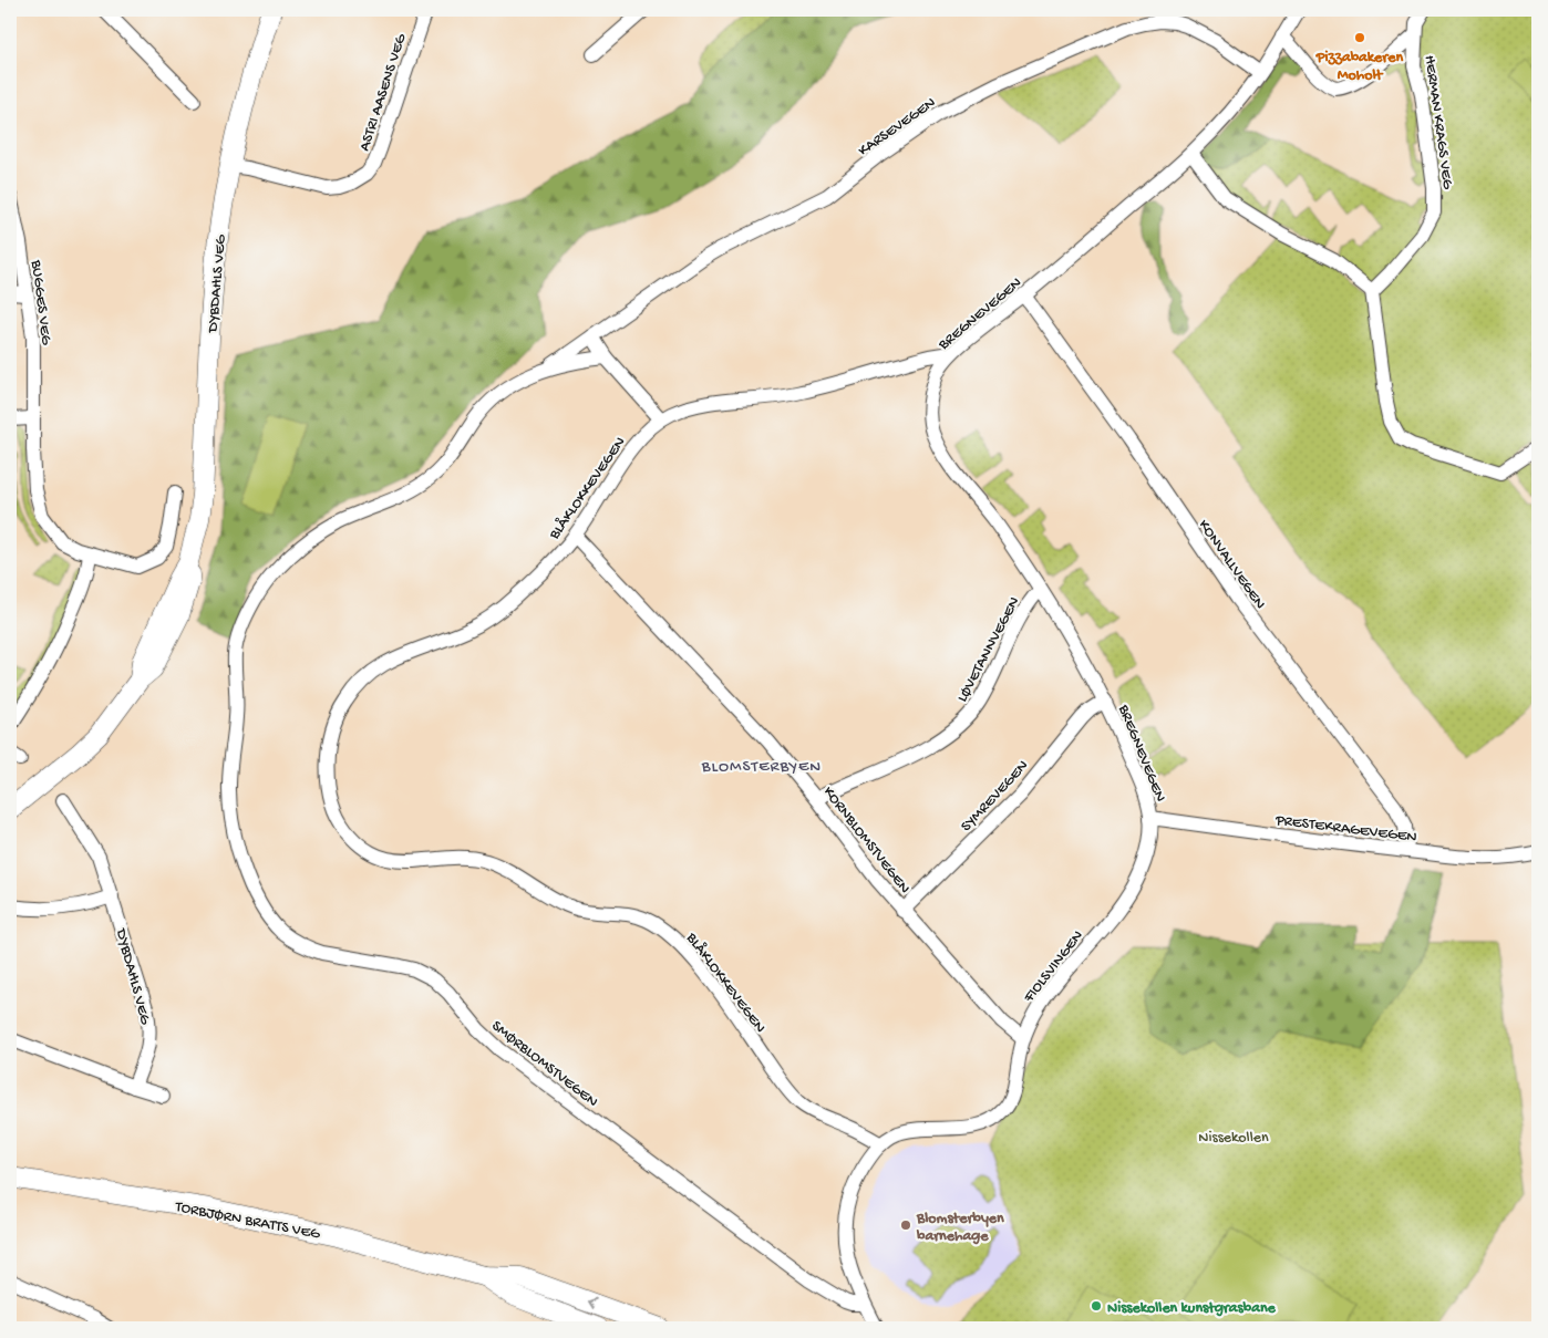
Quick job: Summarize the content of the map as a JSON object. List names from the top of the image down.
{
  "streets": {
    "main road": ["DYBDAHLS VEG", "TORBJØRN BRATTS VEG"],
    "street": [
      "ASTRI AASENS VEG",
      "HERMAN KRAGS VEG",
      "KARSEVEGEN",
      "BUGGES VEG",
      "BREGNEVEGEN",
      "BLÅKLOKKEVEGEN",
      "KONVALLVEGEN",
      "LØVETANNVEGEN",
      "SYMREVEGEN",
      "PRESTEKRAGEVEGEN",
      "KORNBLOMSTVEGEN",
      "FIOLSVINGEN",
      "SMØRBLOMSTVEGEN"
    ]
  },
  "crossings": [
    ["ASTRI AASENS VEG", "DYBDAHLS VEG"],
    ["HERMAN KRAGS VEG", "BREGNEVEGEN"],
    ["KARSEVEGEN", "BREGNEVEGEN"],
    ["KARSEVEGEN", "SMØRBLOMSTVEGEN"],
    ["BREGNEVEGEN", "BLÅKLOKKEVEGEN"],
    ["BREGNEVEGEN", "KONVALLVEGEN"],
    ["BREGNEVEGEN", "LØVETANNVEGEN"],
    ["BREGNEVEGEN", "SYMREVEGEN"],
    ["BREGNEVEGEN", "PRESTEKRAGEVEGEN"],
    ["BREGNEVEGEN", "FIOLSVINGEN"],
    ["BLÅKLOKKEVEGEN", "KORNBLOMSTVEGEN"],
    ["BLÅKLOKKEVEGEN", "FIOLSVINGEN"],
    ["KONVALLVEGEN", "PRESTEKRAGEVEGEN"],
    ["LØVETANNVEGEN", "KORNBLOMSTVEGEN"],
    ["SYMREVEGEN", "KORNBLOMSTVEGEN"],
    ["PRESTEKRAGEVEGEN", "FIOLSVINGEN"],
    ["KORNBLOMSTVEGEN", "FIOLSVINGEN"],
    ["FIOLSVINGEN", "SMØRBLOMSTVEGEN"]
  ],
  "districts": ["BLOMSTERBYEN"],
  "parks": ["Nissekollen"],
  "places": ["Pizzabakeren Moholt", "Blomsterbyen barnehage", "Nissekollen kunstgrasbane"]
}
